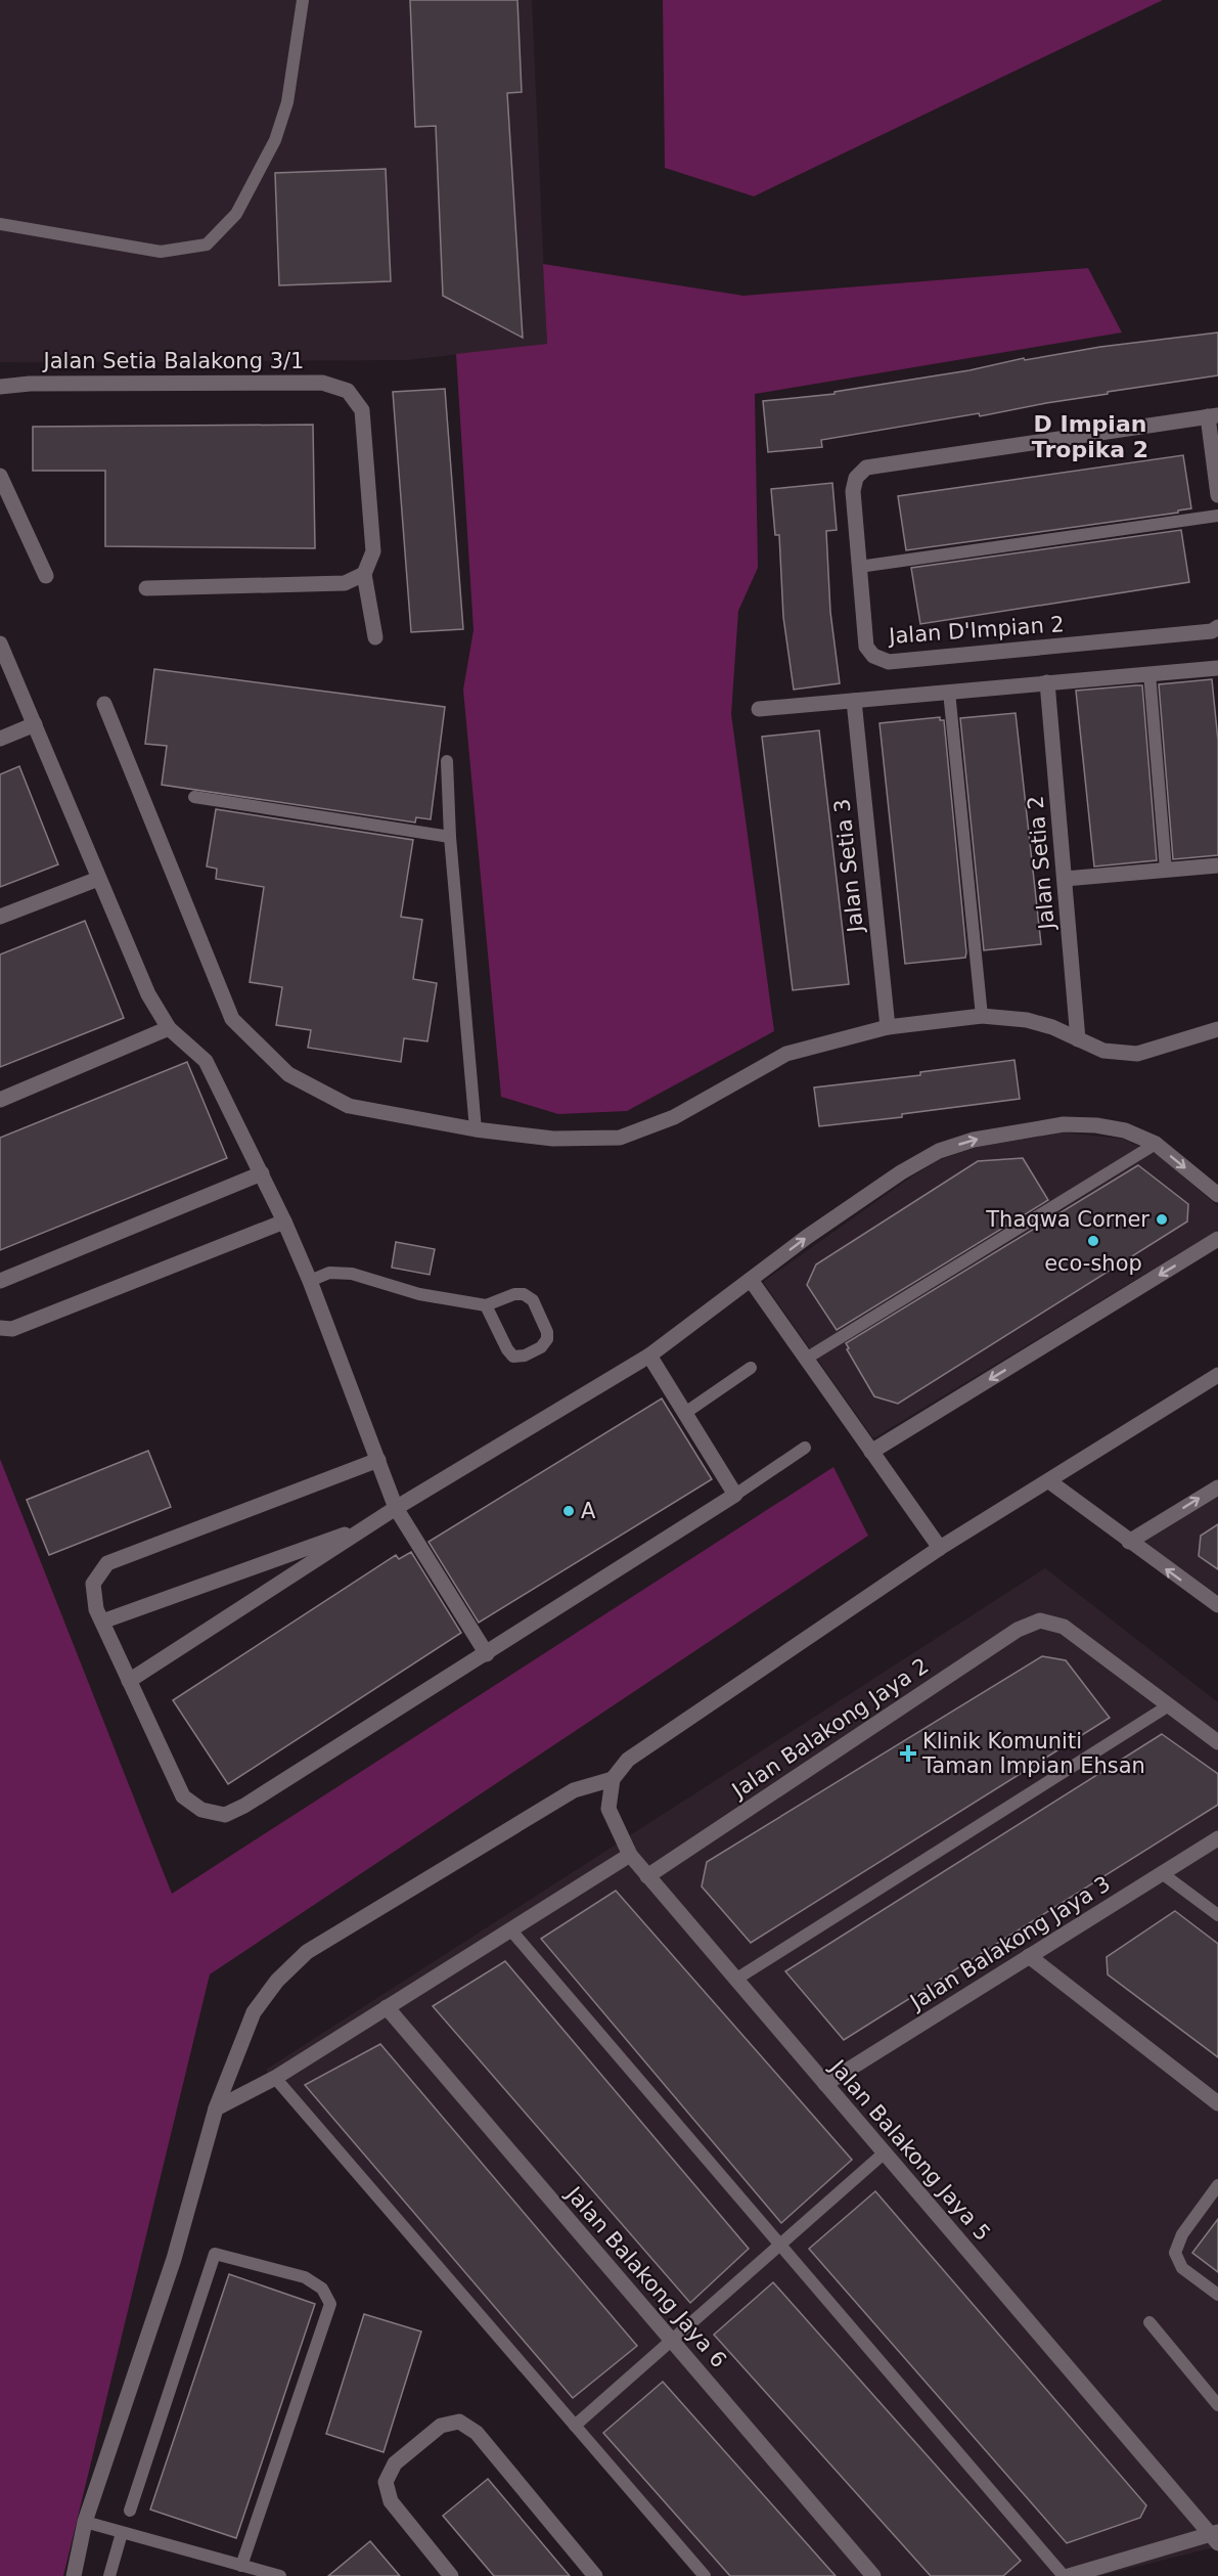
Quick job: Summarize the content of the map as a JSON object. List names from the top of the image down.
{
  "streets": {
    "street": [
      "Jalan Setia Balakong 3/1",
      "Jalan D'Impian 2",
      "Jalan Setia 2",
      "Jalan Setia 3",
      "Jalan Balakong Jaya 2",
      "Jalan Balakong Jaya 3",
      "Jalan Balakong Jaya 5",
      "Jalan Balakong Jaya 6"
    ]
  },
  "crossings": [
    ["Jalan Balakong Jaya 2", "Jalan Balakong Jaya 5"],
    ["Jalan Balakong Jaya 3", "Jalan Balakong Jaya 5"]
  ],
  "districts": ["D Impian Tropika 2"],
  "places": {
    "other": ["Thaqwa Corner", "eco-shop", "A"],
    "health": ["Klinik Komuniti Taman Impian Ehsan"]
  }
}
